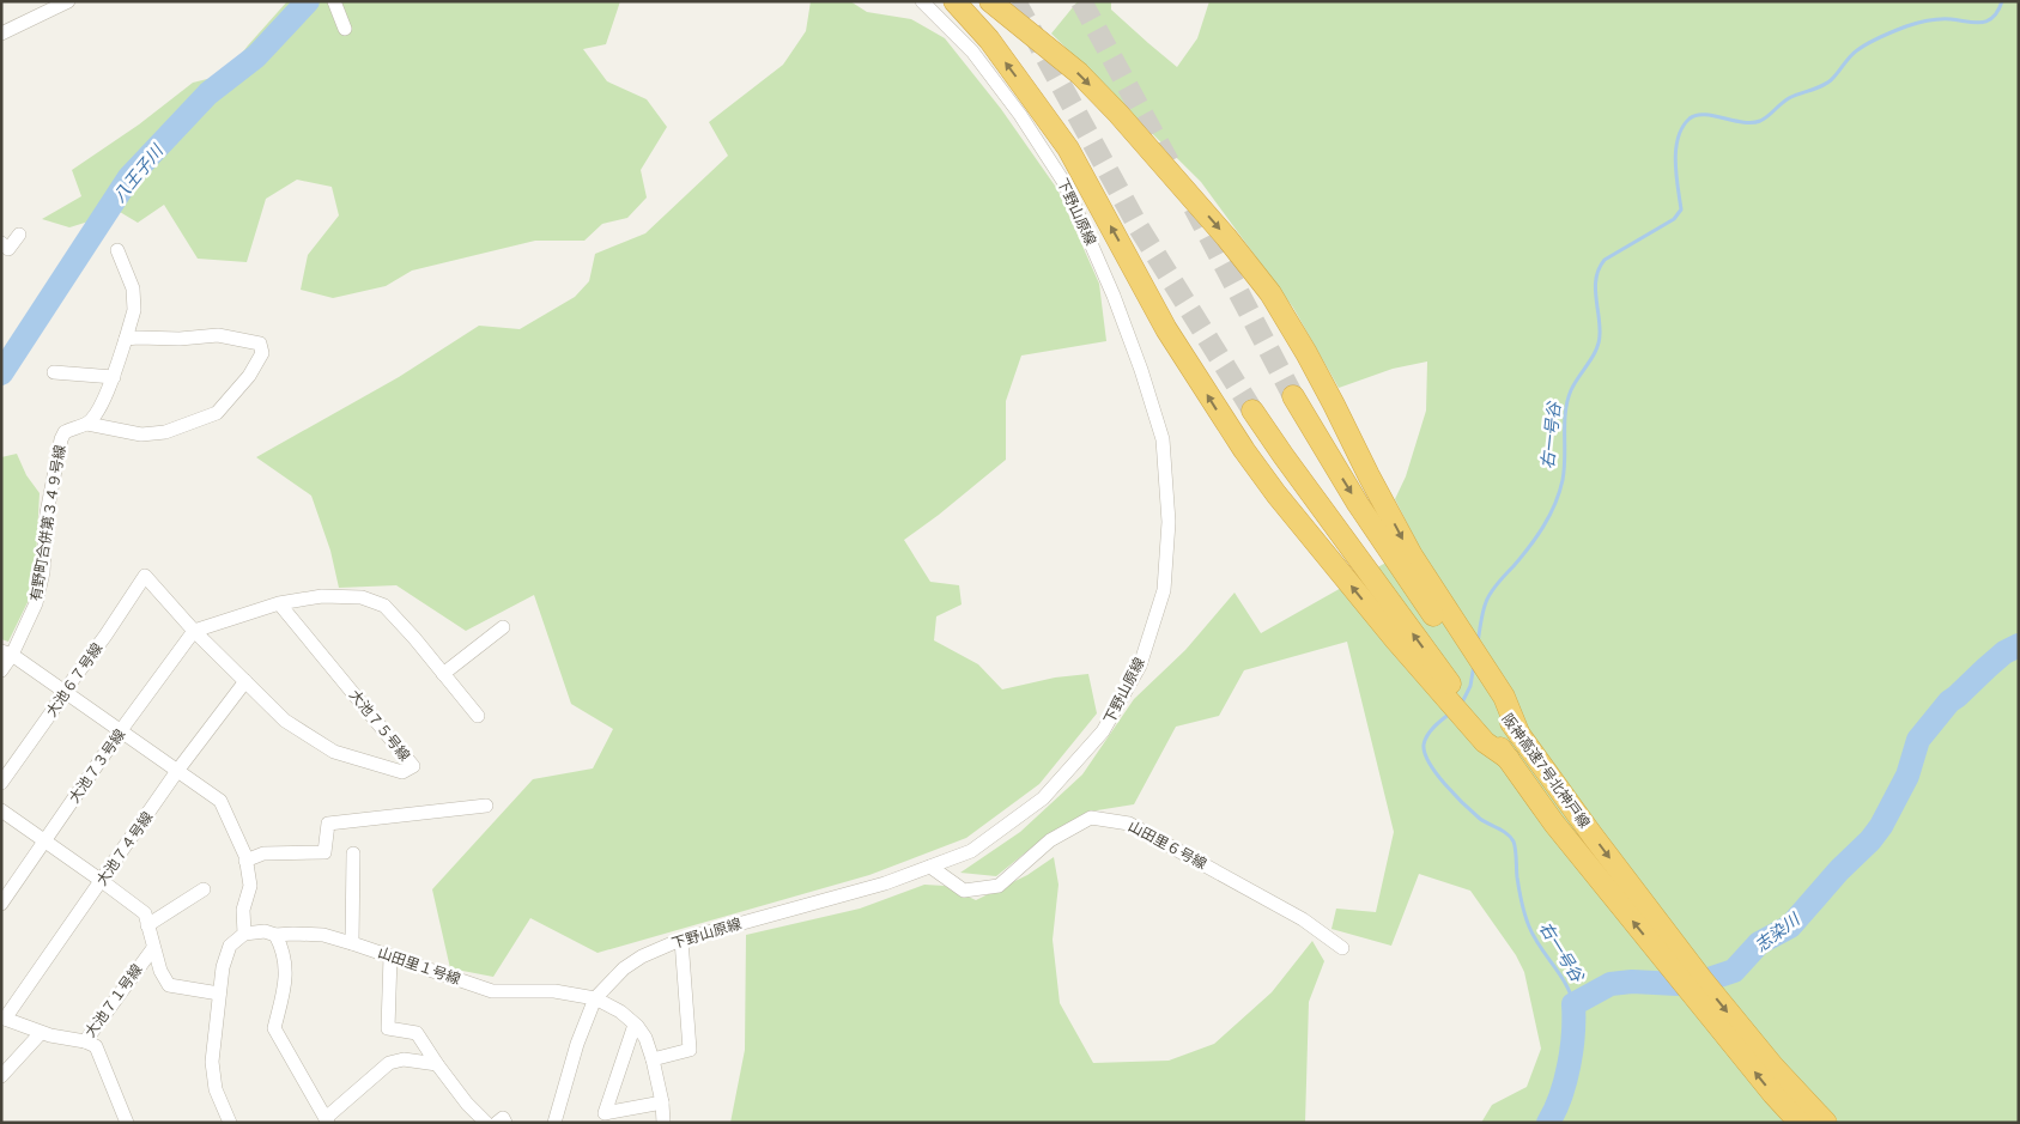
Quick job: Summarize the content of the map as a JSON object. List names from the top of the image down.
{
  "streets": {
    "highway": ["阪神高速7号北神戸線"],
    "street": [
      "下野山原線",
      "有野町合併第３４９号線",
      "大池６７号線",
      "大池７５号線",
      "大池７３号線",
      "山田里６号線",
      "大池７４号線",
      "山田里１号線",
      "大池７１号線"
    ]
  },
  "crossings": [
    ["下野山原線", "山田里６号線"],
    ["下野山原線", "山田里１号線"],
    ["大池６７号線", "大池７５号線"],
    ["大池７５号線", "大池７３号線"],
    ["大池７５号線", "大池７４号線"],
    ["大池７４号線", "大池７１号線"]
  ],
  "water": ["八王子川", "右一号谷", "志染川"]
}
